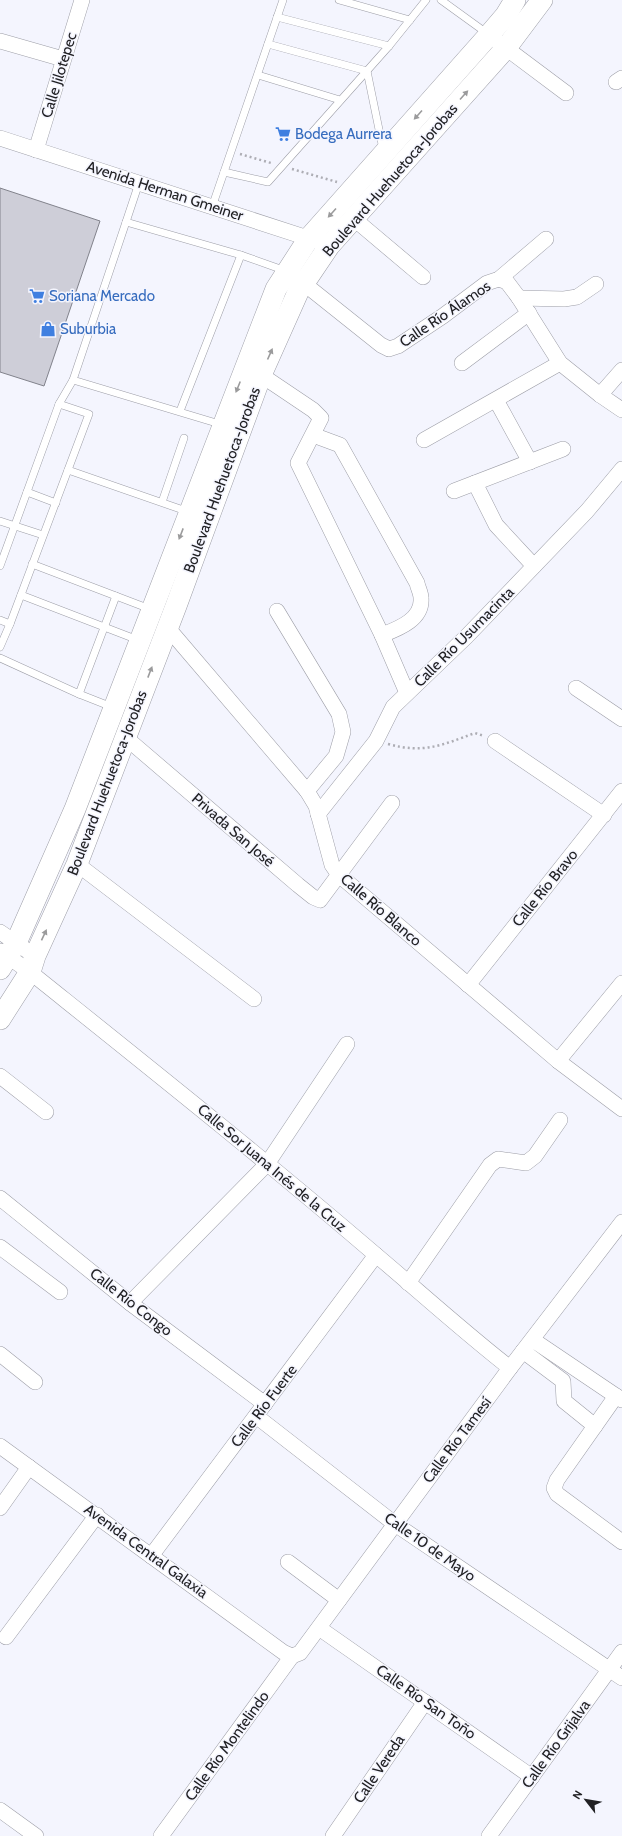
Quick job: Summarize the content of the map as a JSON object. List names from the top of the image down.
{
  "streets": {
    "main road": ["Boulevard Huehuetoca-Jorobas"],
    "street": [
      "Calle Jilotepec",
      "Avenida Herman Gmeiner",
      "Calle Río Álamos",
      "Calle Río Usumacinta",
      "Privada San José",
      "Calle Río Bravo",
      "Calle Río Blanco",
      "Calle Sor Juana Inés de la Cruz",
      "Calle Río Congo",
      "Calle Río Fuerte",
      "Calle Río Tamesí",
      "Calle 10 de Mayo",
      "Avenida Central Galaxia",
      "Calle Río San Toño",
      "Calle Río Grijalva",
      "Calle Río Montelindo",
      "Calle Vereda"
    ]
  },
  "crossings": [
    ["Calle Jilotepec", "Avenida Herman Gmeiner"],
    ["Boulevard Huehuetoca-Jorobas", "Avenida Herman Gmeiner"],
    ["Boulevard Huehuetoca-Jorobas", "Calle Río Álamos"],
    ["Boulevard Huehuetoca-Jorobas", "Privada San José"],
    ["Boulevard Huehuetoca-Jorobas", "Calle Río Blanco"],
    ["Boulevard Huehuetoca-Jorobas", "Calle Sor Juana Inés de la Cruz"],
    ["Calle Río Usumacinta", "Calle Río Blanco"],
    ["Privada San José", "Calle Río Blanco"],
    ["Calle Río Bravo", "Calle Río Blanco"],
    ["Calle Sor Juana Inés de la Cruz", "Calle Río Fuerte"],
    ["Calle Sor Juana Inés de la Cruz", "Calle Río Tamesí"],
    ["Calle Río Congo", "Calle Río Fuerte"],
    ["Calle Río Fuerte", "Calle 10 de Mayo"],
    ["Calle Río Fuerte", "Avenida Central Galaxia"],
    ["Calle Río Tamesí", "Calle 10 de Mayo"],
    ["Calle Río Tamesí", "Avenida Central Galaxia"],
    ["Calle Río Tamesí", "Calle Río San Toño"],
    ["Calle Río Tamesí", "Calle Río Montelindo"],
    ["Calle 10 de Mayo", "Calle Río Grijalva"],
    ["Avenida Central Galaxia", "Calle Río Montelindo"],
    ["Calle Río San Toño", "Calle Río Grijalva"],
    ["Calle Río San Toño", "Calle Vereda"]
  ],
  "places": {
    "supermarket": ["Bodega Aurrera", "Soriana Mercado"],
    "shop": ["Suburbia"]
  },
  "north": "top left"
}
